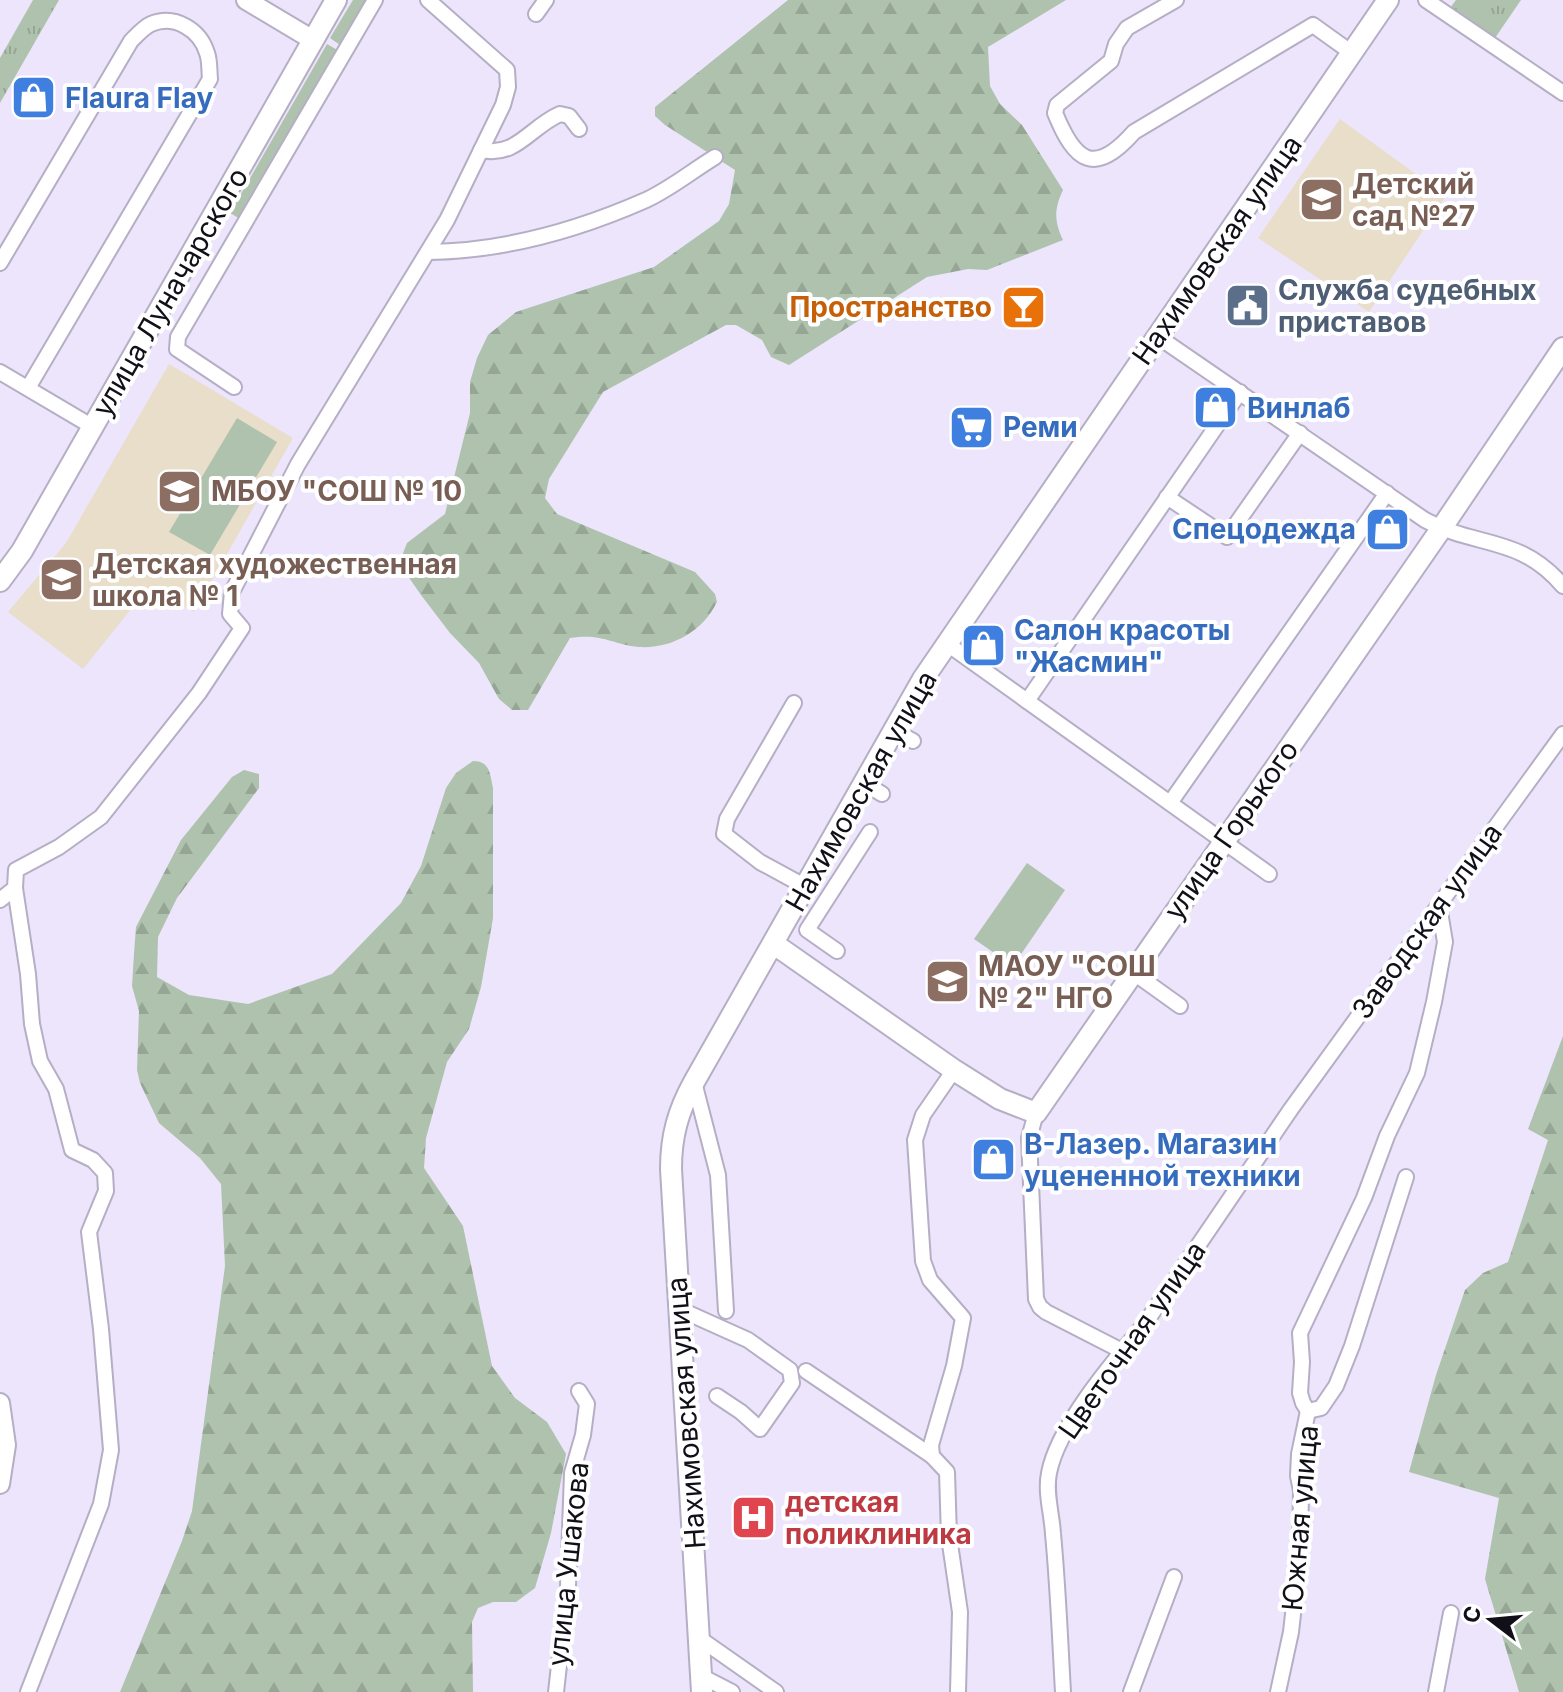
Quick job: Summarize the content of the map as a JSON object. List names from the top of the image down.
{
  "streets": {
    "main road": ["Нахимовская улица", "улица Луначарского", "улица Горького"],
    "street": [
      "Заводская улица",
      "Цветочная улица",
      "Южная улица",
      "улица Ушакова"
    ]
  },
  "crossings": [
    ["улица Горького", "Цветочная улица"],
    ["Заводская улица", "Цветочная улица"]
  ],
  "places": {
    "shop": [
      "Flaura Flay",
      "Винлаб",
      "Спецодежда",
      "Салон красоты \"Жасмин\"",
      "В-Лазер. Магазин уцененной техники"
    ],
    "school or university": [
      "Детский сад №27",
      "МБОУ \"СОШ № 10",
      "Детская художественная школа № 1",
      "МАОУ \"СОШ № 2\" НГО"
    ],
    "public building": ["Служба судебных приставов"],
    "bar": ["Пространство"],
    "supermarket": ["Реми"],
    "hospital": ["детская поликлиника"]
  },
  "north": "left"
}
